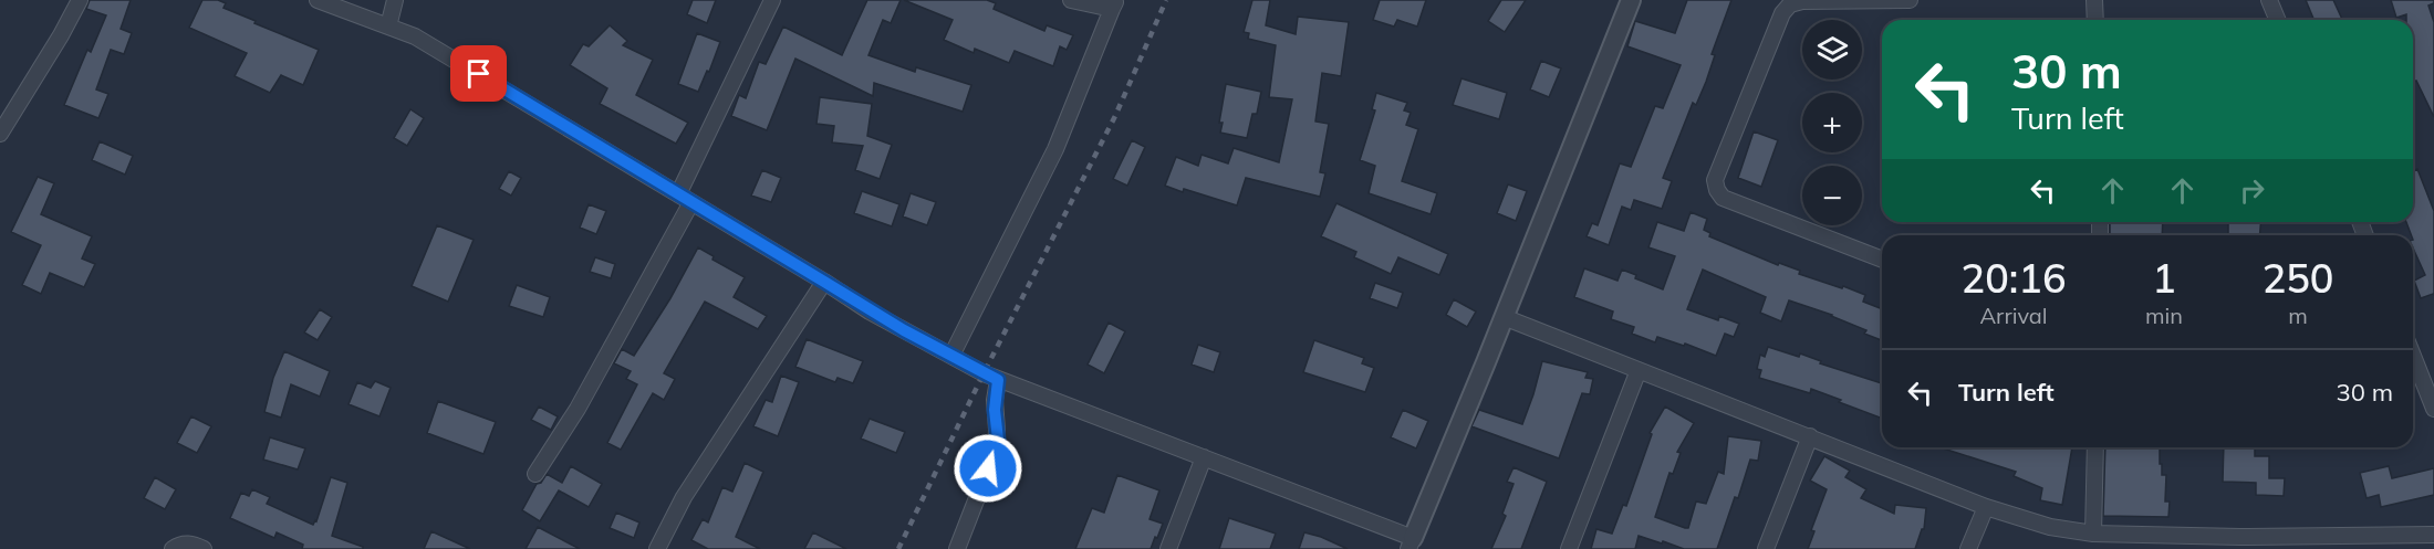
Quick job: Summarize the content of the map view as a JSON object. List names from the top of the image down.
{
  "page": {
    "map_buttons": ["+", "−"],
    "turn": ["30 m", "Turn left"],
    "eta": [
      "20:16",
      "Arrival",
      "1",
      "min",
      "250",
      "m"
    ],
    "list": [
      {
        "name": "Turn left",
        "value": "30 m"
      }
    ]
  }
}
